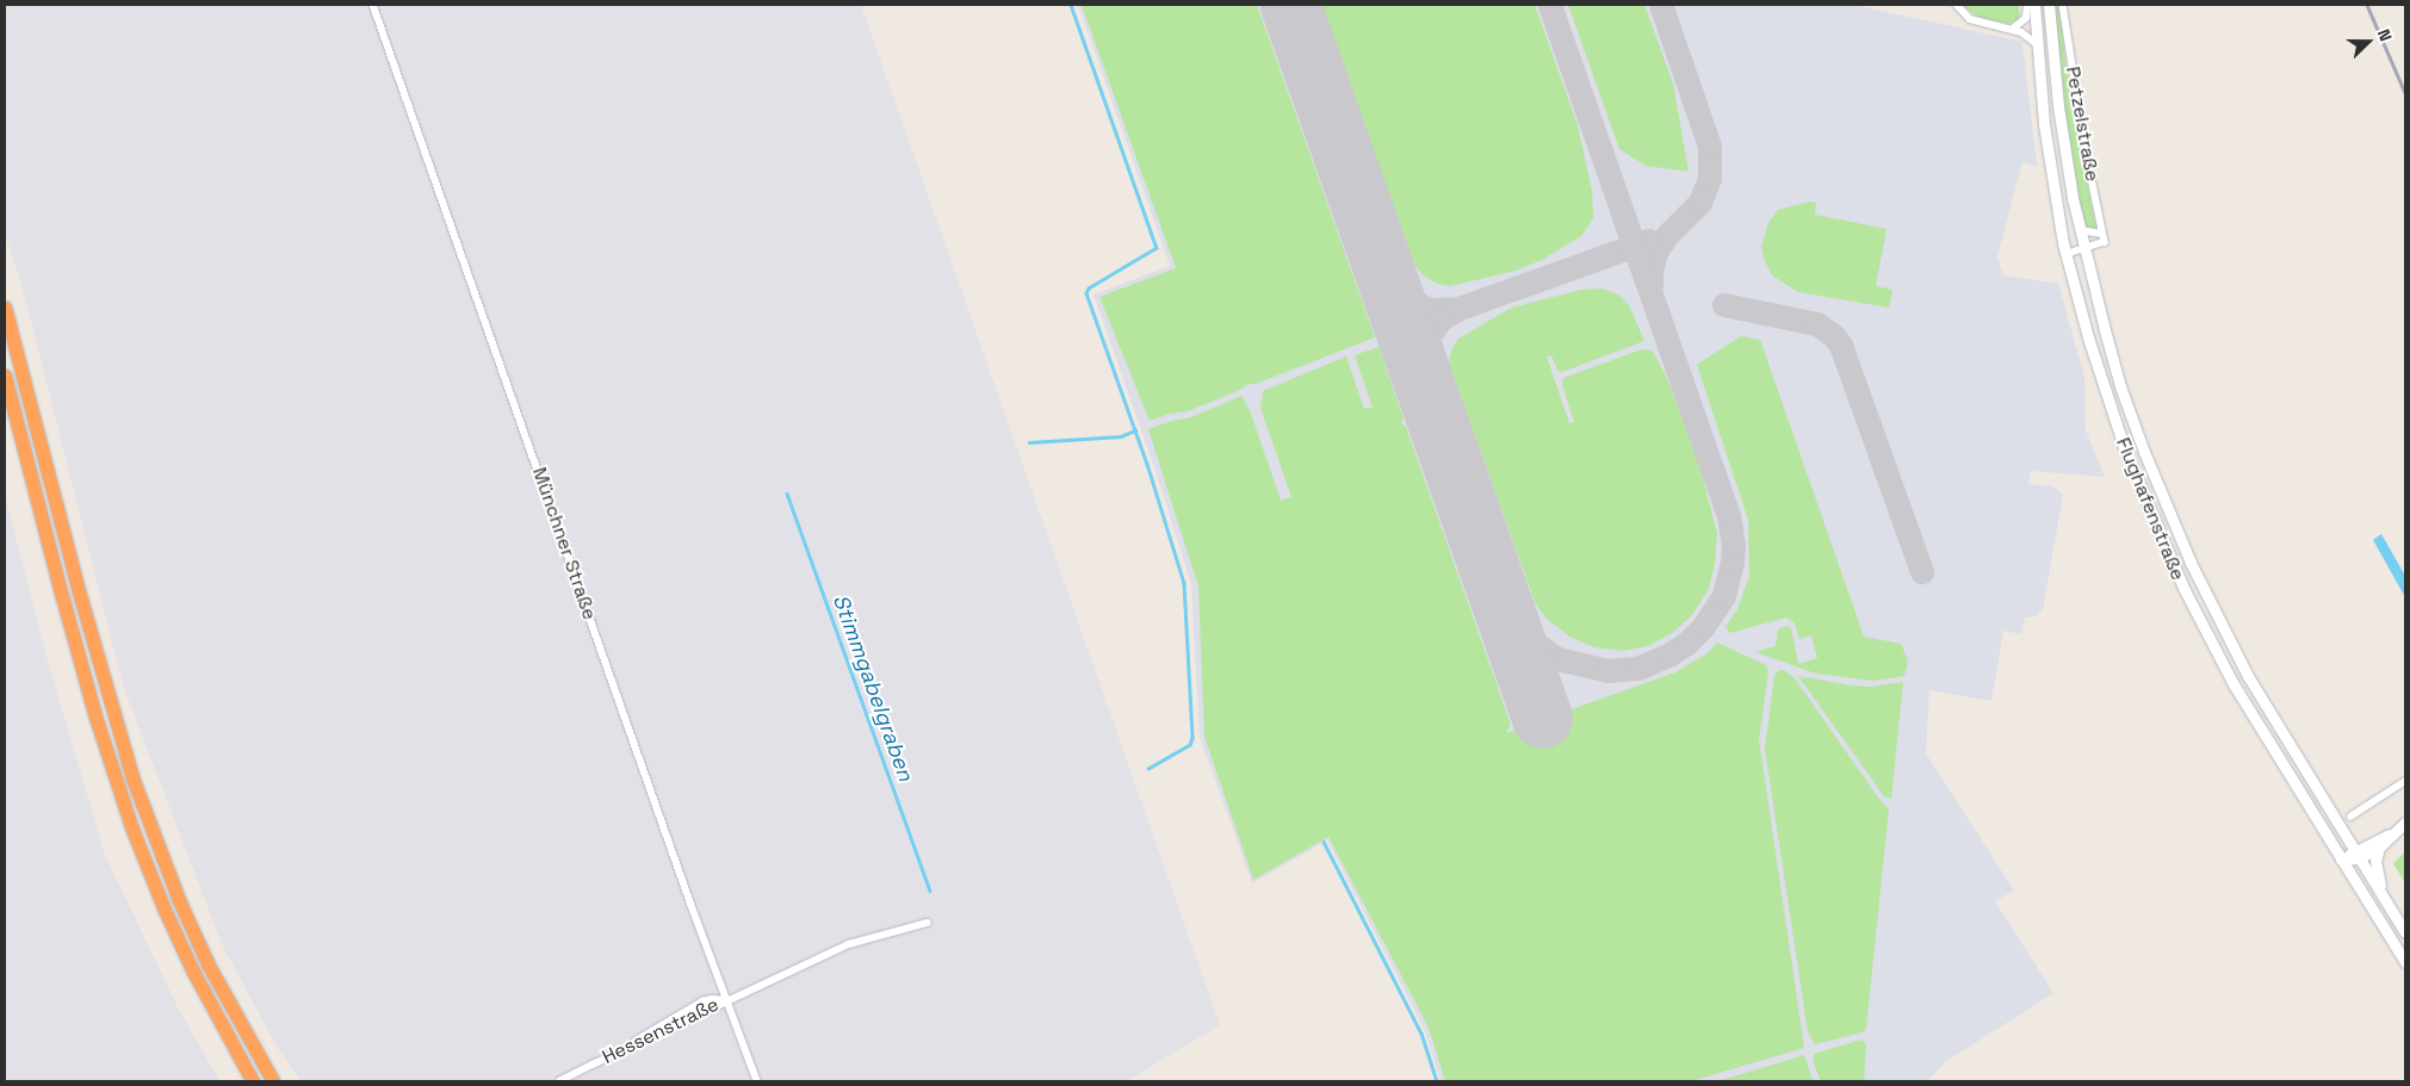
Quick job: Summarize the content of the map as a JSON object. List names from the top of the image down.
{
  "streets": {
    "main road": ["Flughafenstraße"],
    "street": ["Petzelstraße", "Münchner Straße", "Hessenstraße"]
  },
  "crossings": [
    ["Petzelstraße", "Flughafenstraße"],
    ["Münchner Straße", "Hessenstraße"]
  ],
  "water": ["Stimmgabelgraben"],
  "north": "right"
}
